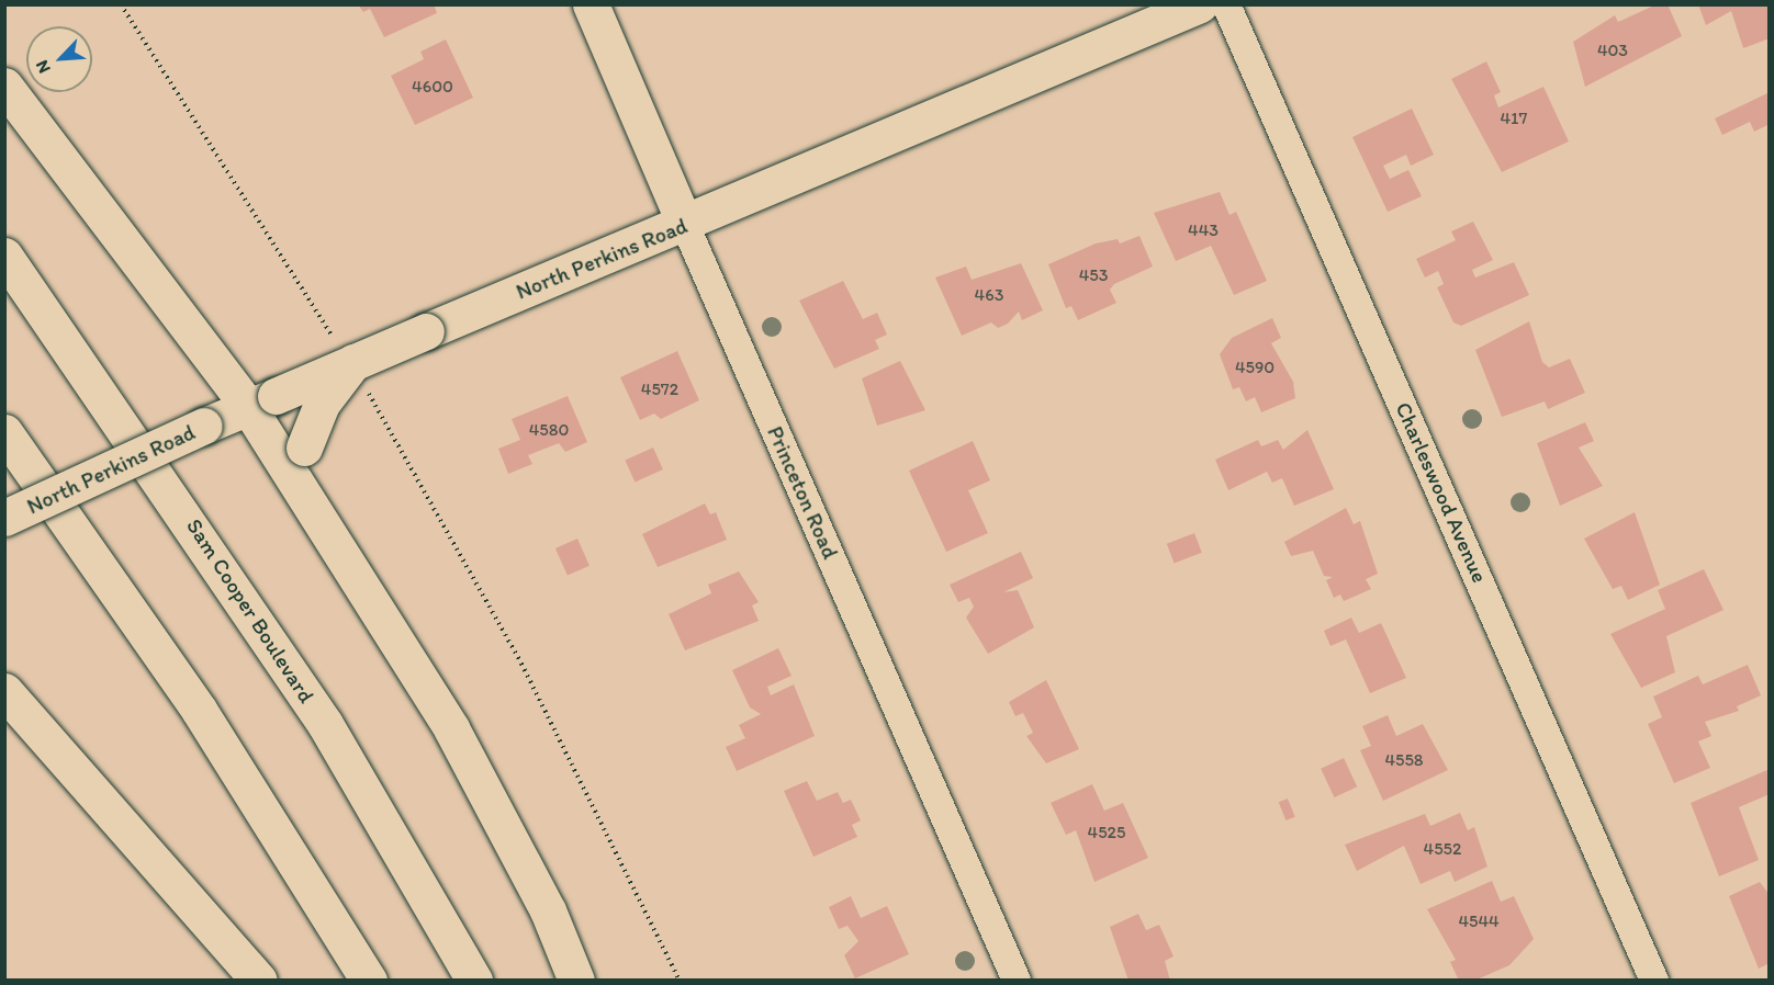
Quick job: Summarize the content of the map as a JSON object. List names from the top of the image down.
{
  "streets": {
    "main road": ["North Perkins Road", "Princeton Road", "Sam Cooper Boulevard"],
    "street": ["Charleswood Avenue"]
  },
  "crossings": [
    ["North Perkins Road", "Princeton Road"]
  ],
  "house_numbers": [
    "403",
    "4600",
    "417",
    "443",
    "453",
    "463",
    "4590",
    "4572",
    "4580",
    "4558",
    "4525",
    "4552",
    "4544"
  ],
  "north": "bottom left"
}
